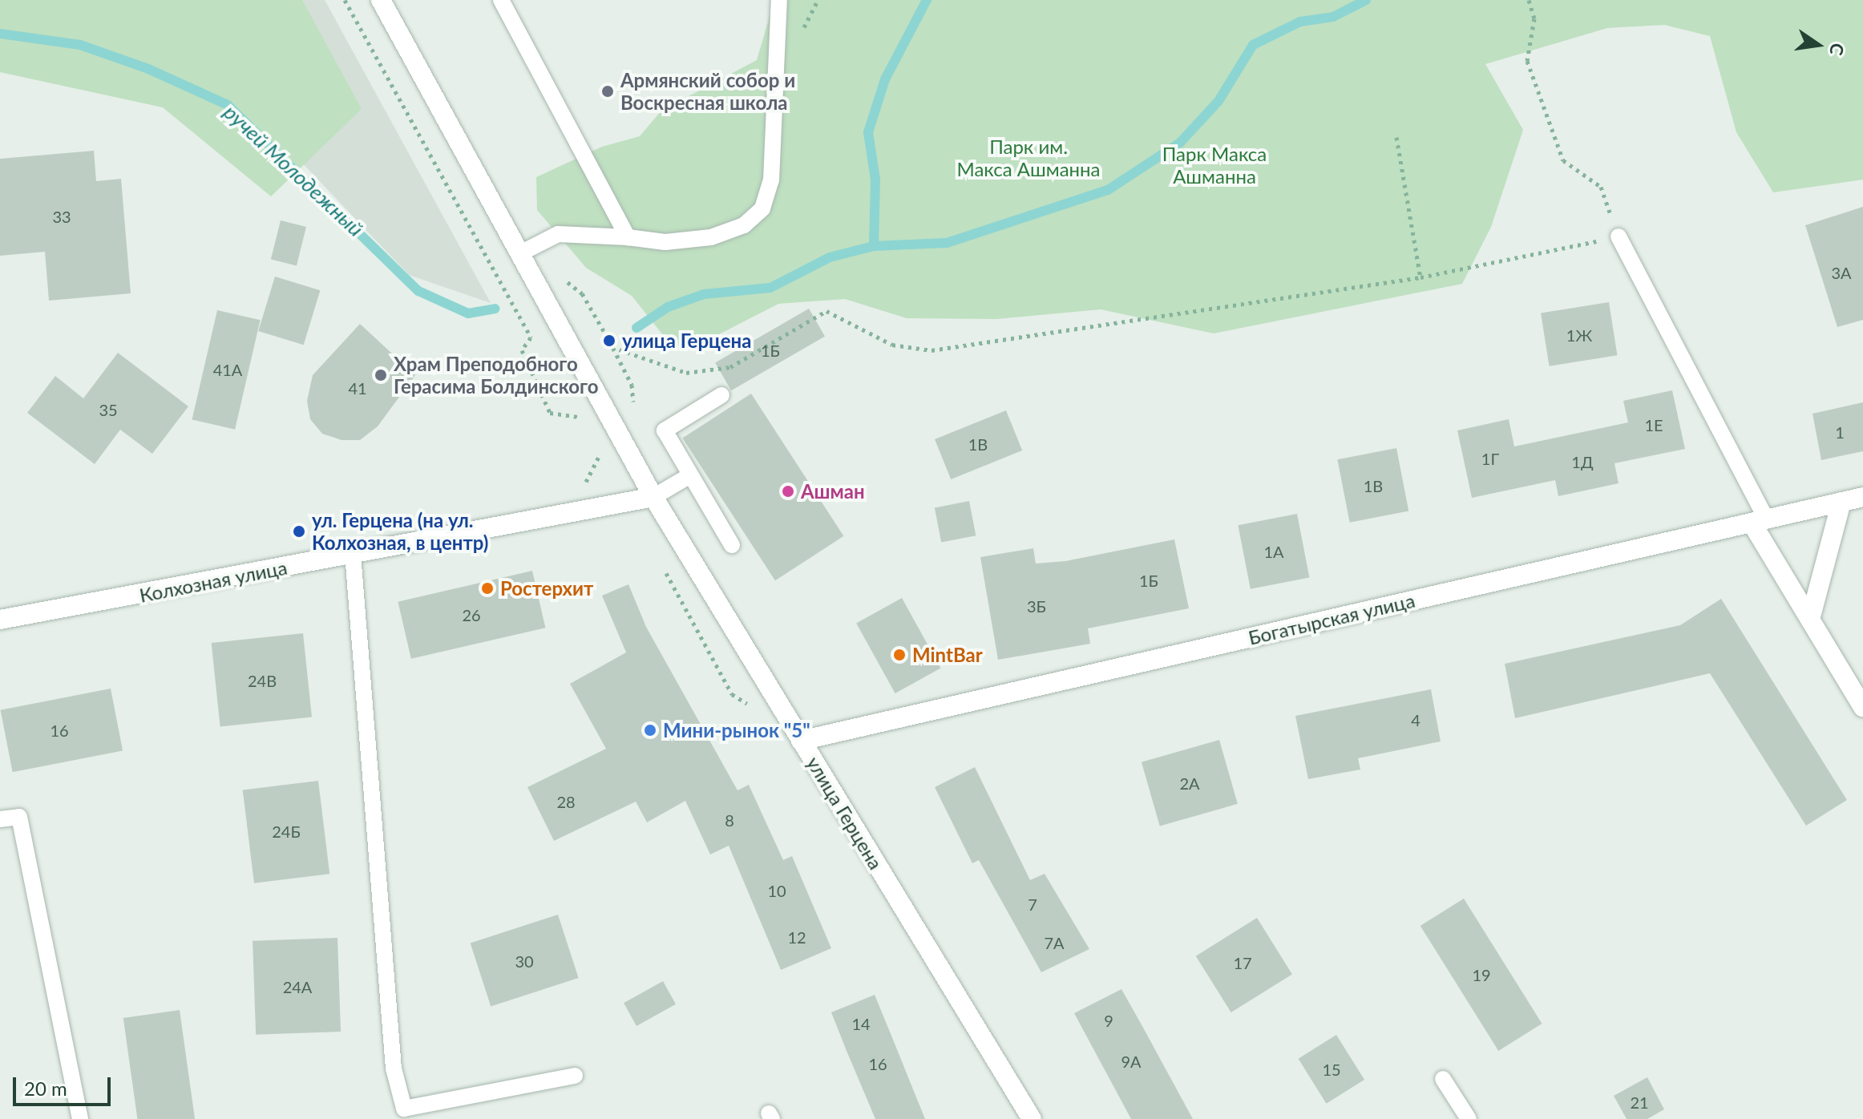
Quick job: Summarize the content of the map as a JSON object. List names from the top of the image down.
{
  "streets": {
    "street": ["Колхозная улица", "Богатырская улица", "улица Герцена"]
  },
  "crossings": [
    ["Колхозная улица", "улица Герцена"],
    ["Богатырская улица", "улица Герцена"]
  ],
  "water": ["ручей Молодежный"],
  "parks": ["Парк им. Макса Ашманна", "Парк Макса Ашманна"],
  "places": [
    "Армянский собор и Воскресная школа",
    "улица Герцена",
    "Храм Преподобного Герасима Болдинского",
    "Ашман",
    "ул. Герцена (на ул. Колхозная, в центр)",
    "Ростерхит",
    "MintBar",
    "Мини-рынок \"5\""
  ],
  "house_numbers": [
    "33",
    "3А",
    "1Ж",
    "1Б",
    "41А",
    "41",
    "35",
    "1Е",
    "1",
    "1В",
    "1Г",
    "1Д",
    "1В",
    "1А",
    "1Б",
    "3Б",
    "26",
    "24В",
    "4",
    "16",
    "2А",
    "28",
    "8",
    "24Б",
    "10",
    "7",
    "12",
    "7А",
    "30",
    "17",
    "19",
    "24А",
    "9",
    "14",
    "9А",
    "16",
    "15",
    "21"
  ],
  "scale_bar": "20 m",
  "north": "right"
}
